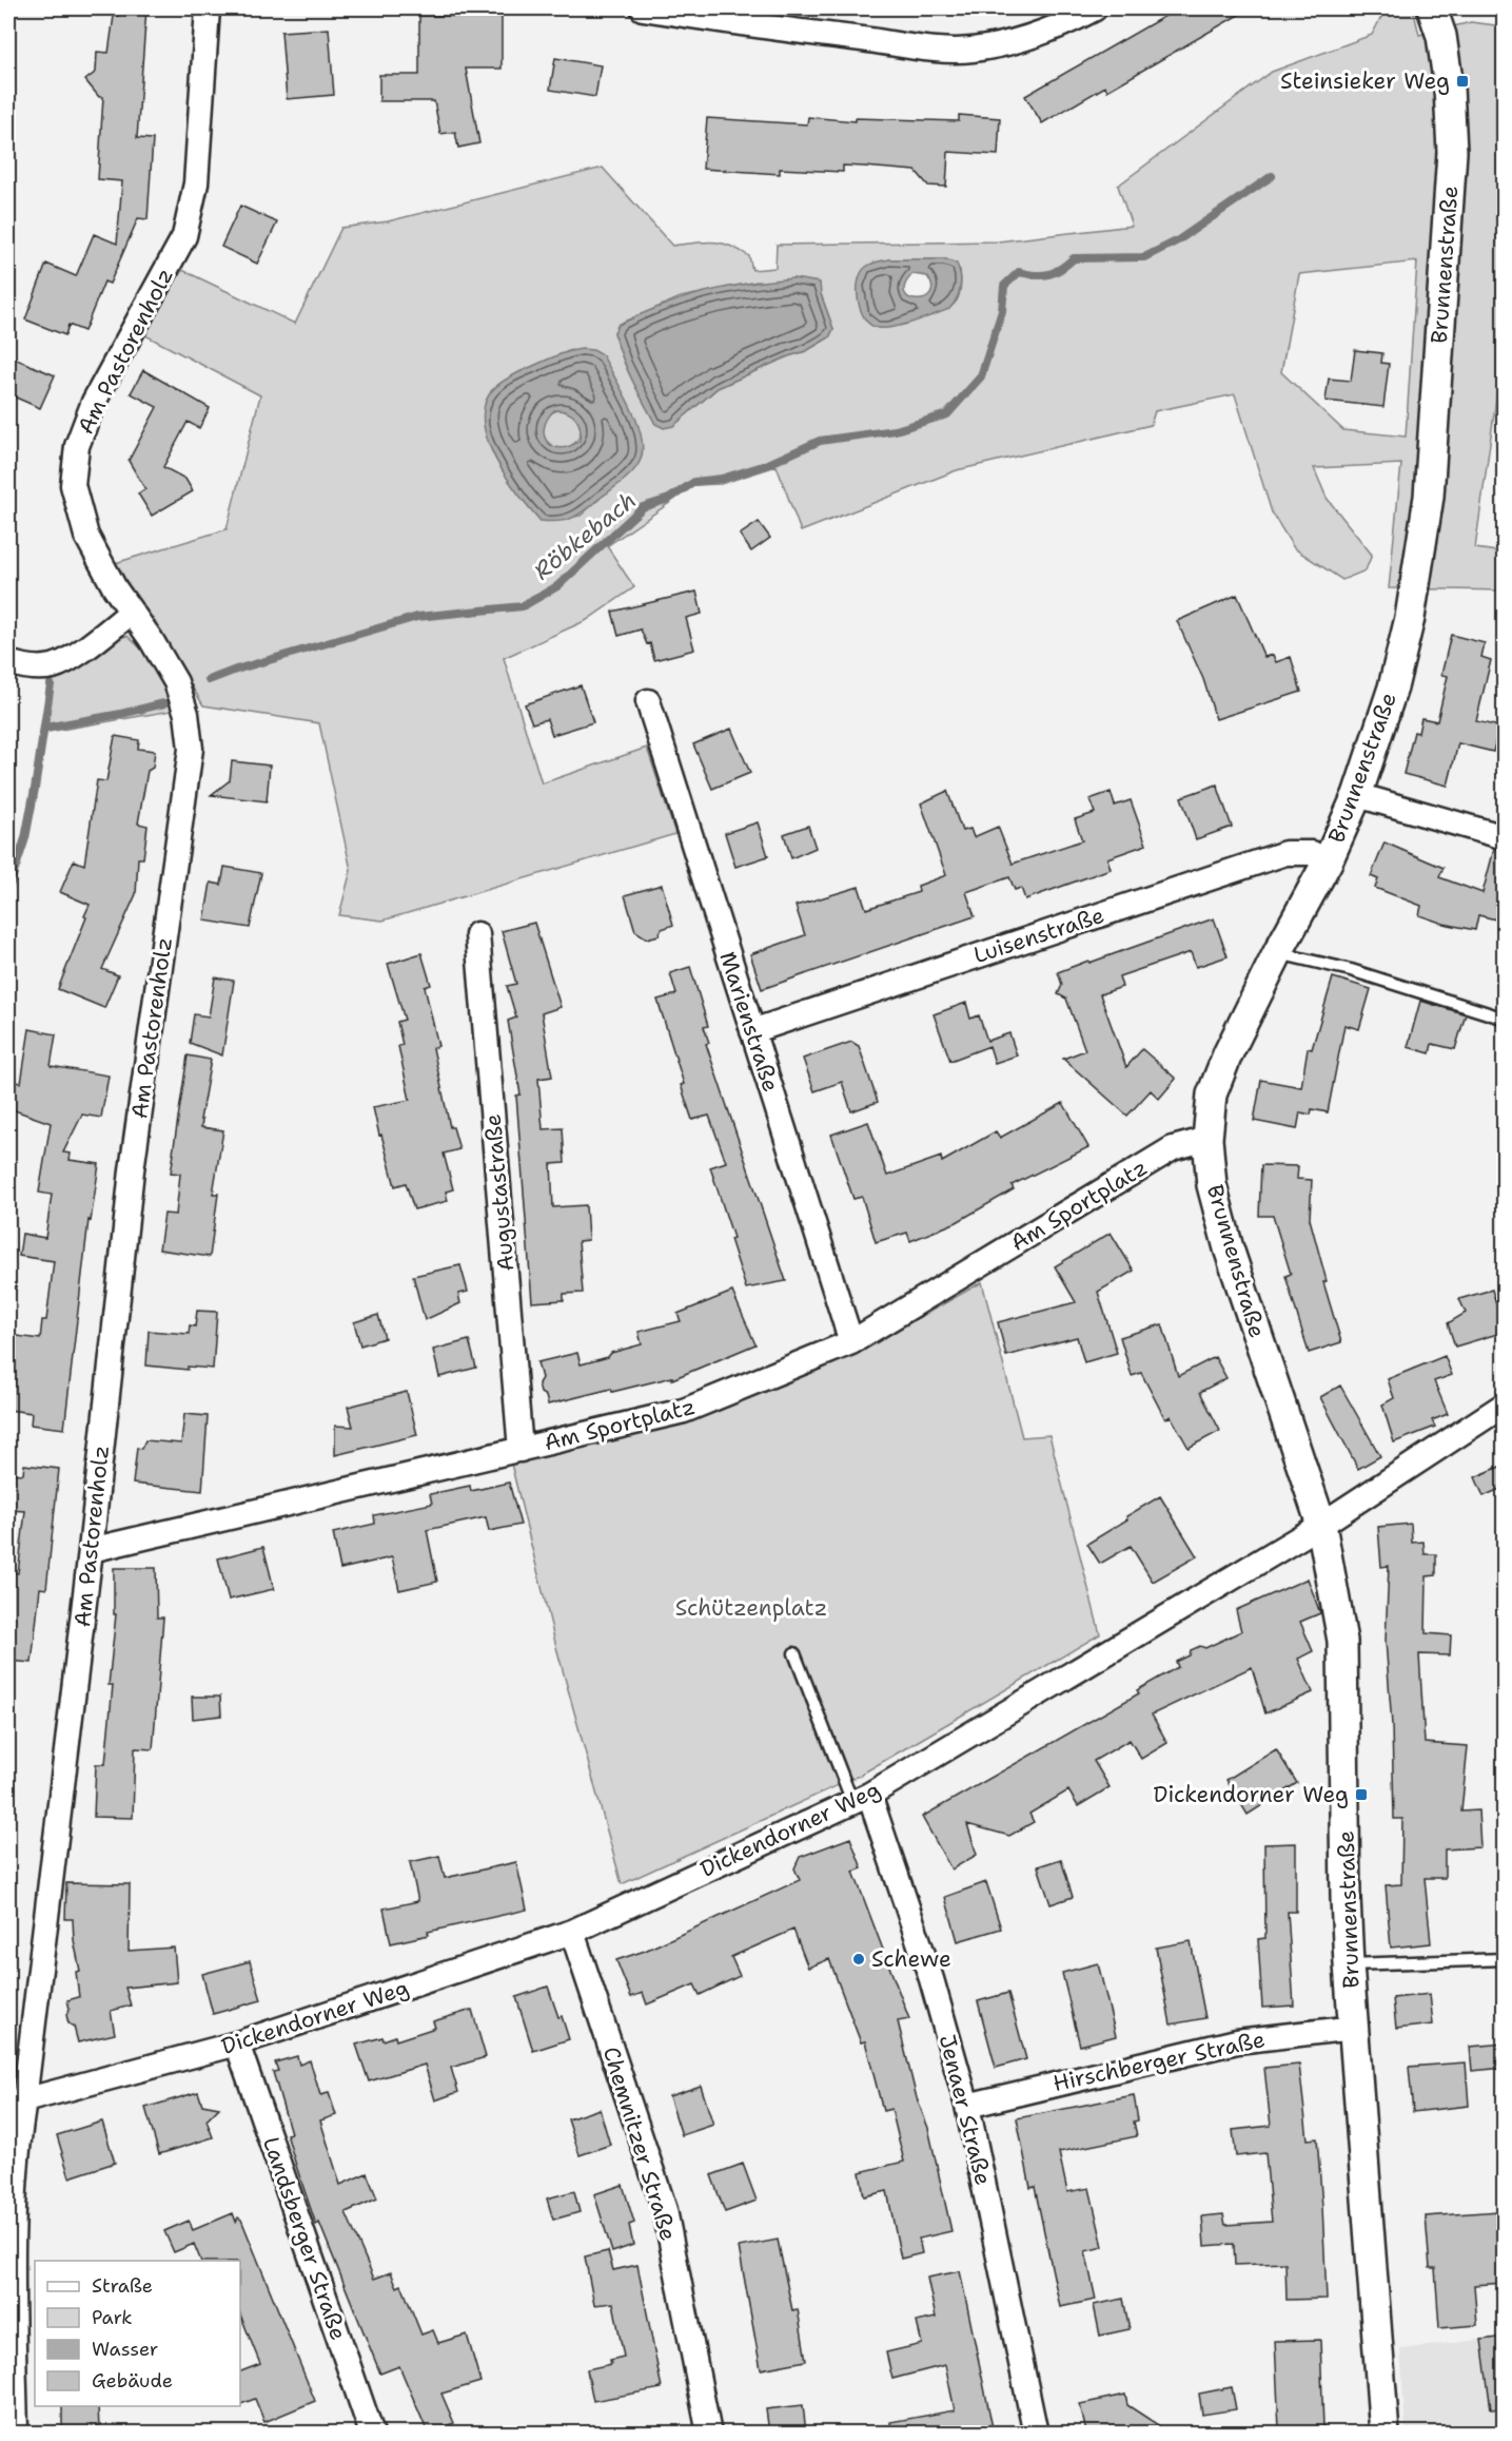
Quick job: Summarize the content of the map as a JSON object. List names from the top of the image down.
{
  "streets": {
    "street": [
      "Brunnenstraße",
      "Am Pastorenholz",
      "Luisenstraße",
      "Marienstraße",
      "Augustastraße",
      "Am Sportplatz",
      "Dickendorner Weg",
      "Hirschberger Straße",
      "Jenaer Straße",
      "Chemnitzer Straße",
      "Landsberger Straße"
    ]
  },
  "crossings": [
    ["Brunnenstraße", "Luisenstraße"],
    ["Brunnenstraße", "Am Sportplatz"],
    ["Brunnenstraße", "Dickendorner Weg"],
    ["Brunnenstraße", "Hirschberger Straße"],
    ["Am Pastorenholz", "Am Sportplatz"],
    ["Am Pastorenholz", "Dickendorner Weg"],
    ["Luisenstraße", "Marienstraße"],
    ["Marienstraße", "Am Sportplatz"],
    ["Augustastraße", "Am Sportplatz"],
    ["Dickendorner Weg", "Jenaer Straße"],
    ["Dickendorner Weg", "Chemnitzer Straße"],
    ["Dickendorner Weg", "Landsberger Straße"],
    ["Hirschberger Straße", "Jenaer Straße"]
  ],
  "water": ["Röbkebach"],
  "parks": ["Schützenplatz"],
  "places": {
    "transit": ["Steinsieker Weg", "Dickendorner Weg"],
    "other": ["Schewe"]
  },
  "legend": [
    "Straße",
    "Park",
    "Wasser",
    "Gebäude"
  ]
}
